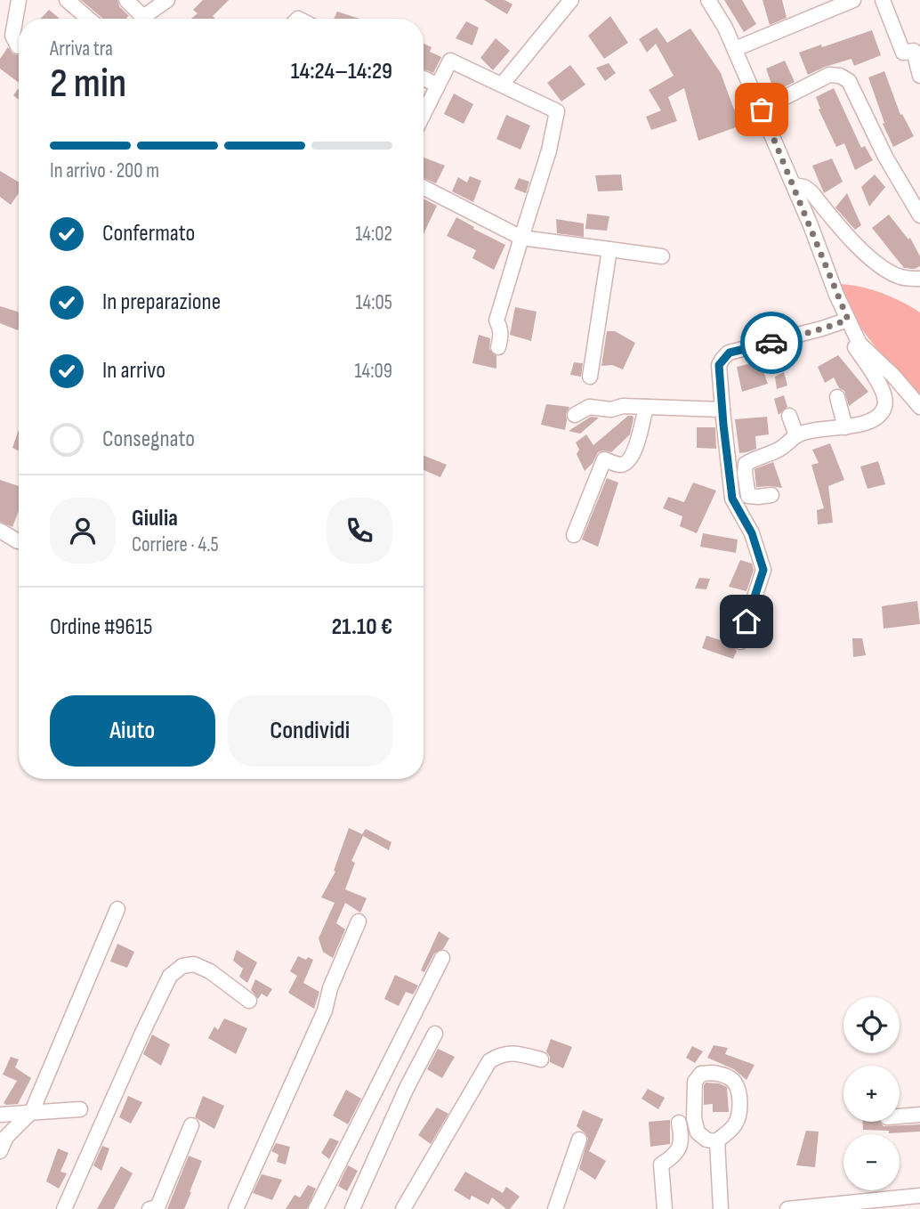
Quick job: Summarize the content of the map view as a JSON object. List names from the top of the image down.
{
  "page": {
    "heading": ["2 min", "Arriva tra", "14:24–14:29"],
    "panel": [
      "Giulia",
      "Corriere · 4.5",
      "Ordine #9615",
      "21.10 €"
    ],
    "bar": "In arrivo · 200 m",
    "list": [
      ["Confermato", "14:02"],
      ["In preparazione", "14:05"],
      ["In arrivo", "14:09"],
      "Consegnato"
    ],
    "buttons": ["Aiuto", "Condividi"],
    "map_buttons": ["+", "−"]
  }
}
